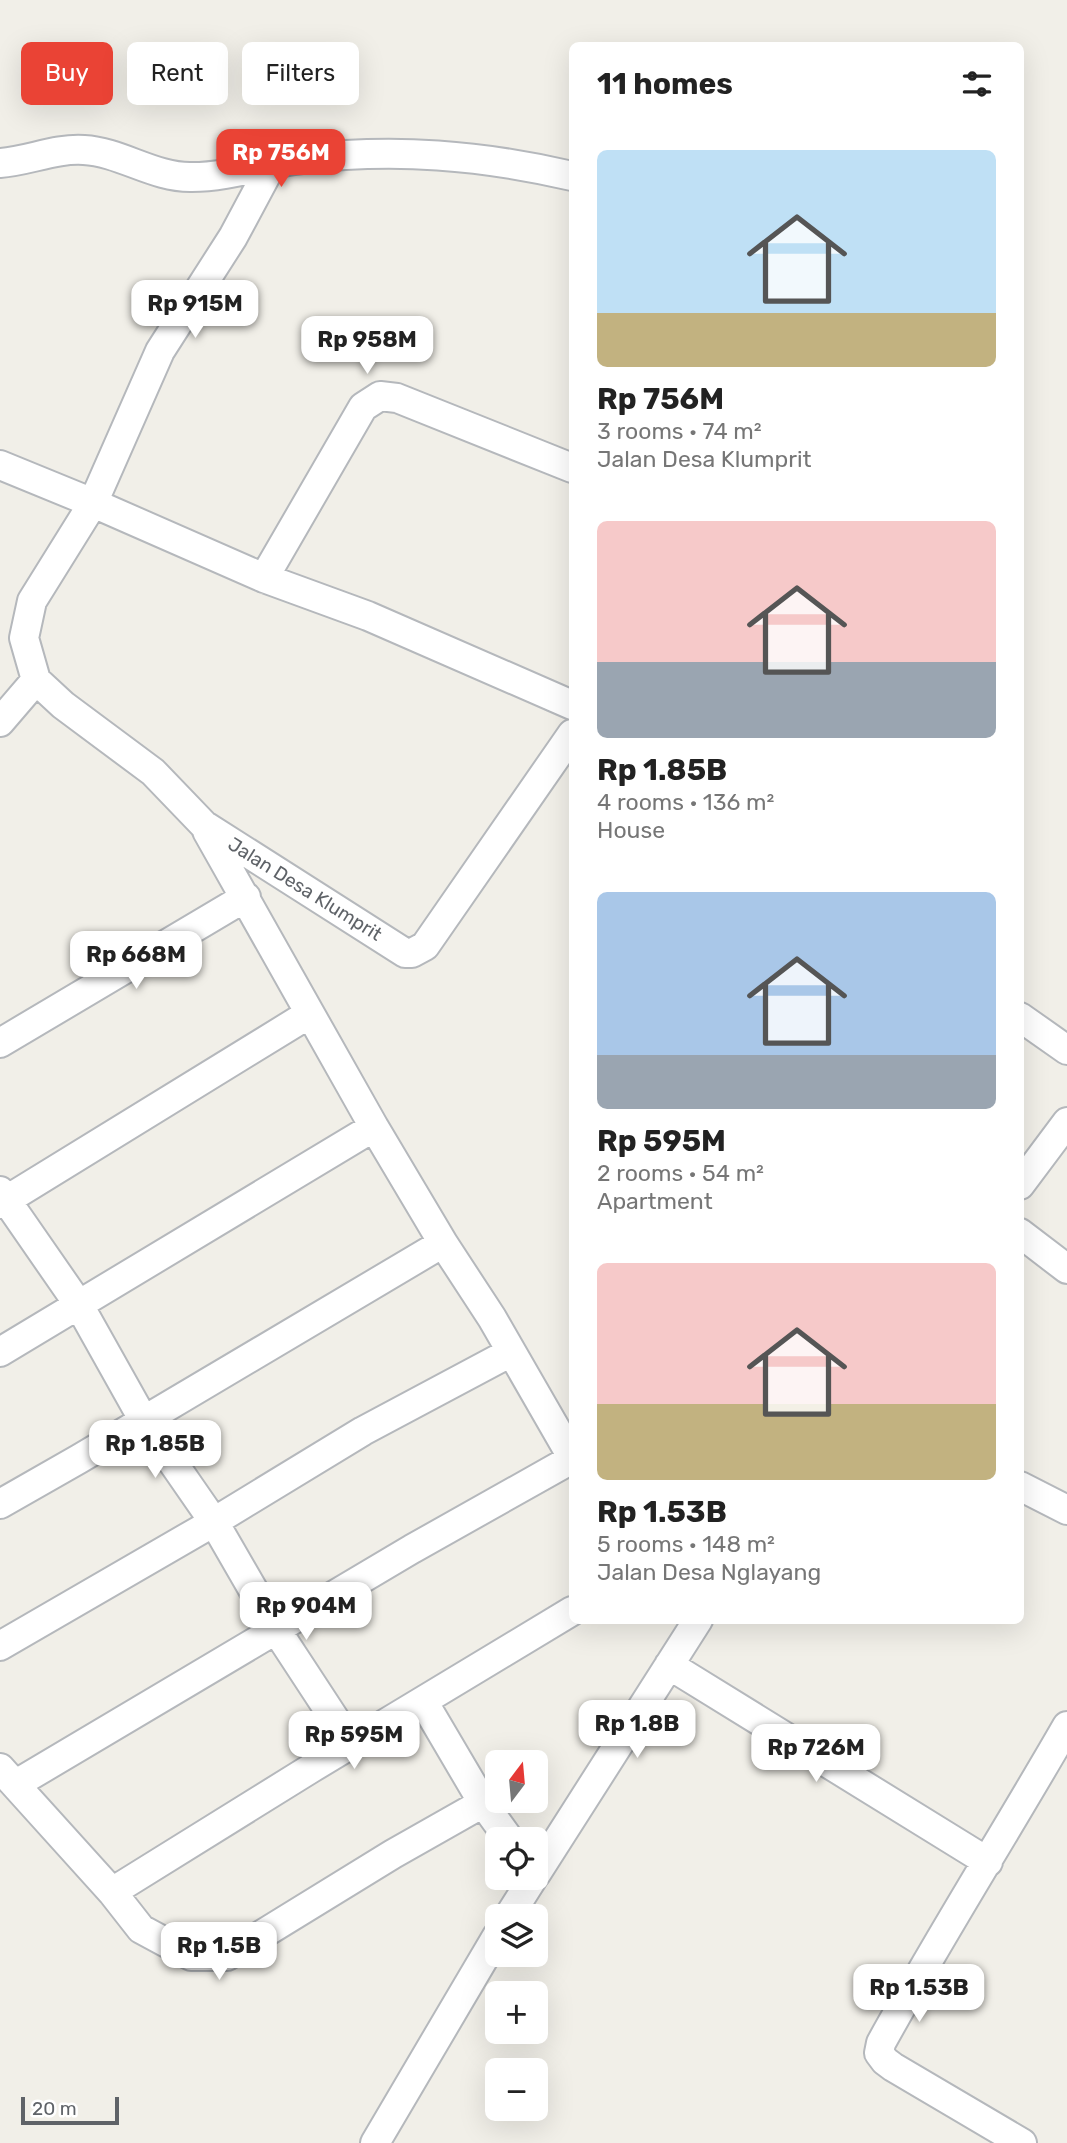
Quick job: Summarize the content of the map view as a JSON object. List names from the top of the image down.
{
  "streets": {
    "street": ["Jalan Desa Klumprit"]
  },
  "scale_bar": "20 m",
  "north": "top",
  "page": {
    "chip": ["Buy", "Rent", "Filters"],
    "heading": "11 homes",
    "list": [
      {
        "name": "Rp 756M",
        "note": "3 rooms · 74 m² · Jalan Desa Klumprit"
      },
      {
        "name": "Rp 1.85B",
        "note": "4 rooms · 136 m² · House"
      },
      {
        "name": "Rp 595M",
        "note": "2 rooms · 54 m² · Apartment"
      },
      {
        "name": "Rp 1.53B",
        "note": "5 rooms · 148 m² · Jalan Desa Nglayang"
      }
    ],
    "price": [
      "Rp 756M",
      "Rp 915M",
      "Rp 958M",
      "Rp 668M",
      "Rp 1.85B",
      "Rp 904M",
      "Rp 1.8B",
      "Rp 595M",
      "Rp 726M",
      "Rp 1.5B",
      "Rp 1.53B"
    ],
    "map_buttons": ["+", "−"],
    "scale": "20 m"
  }
}
